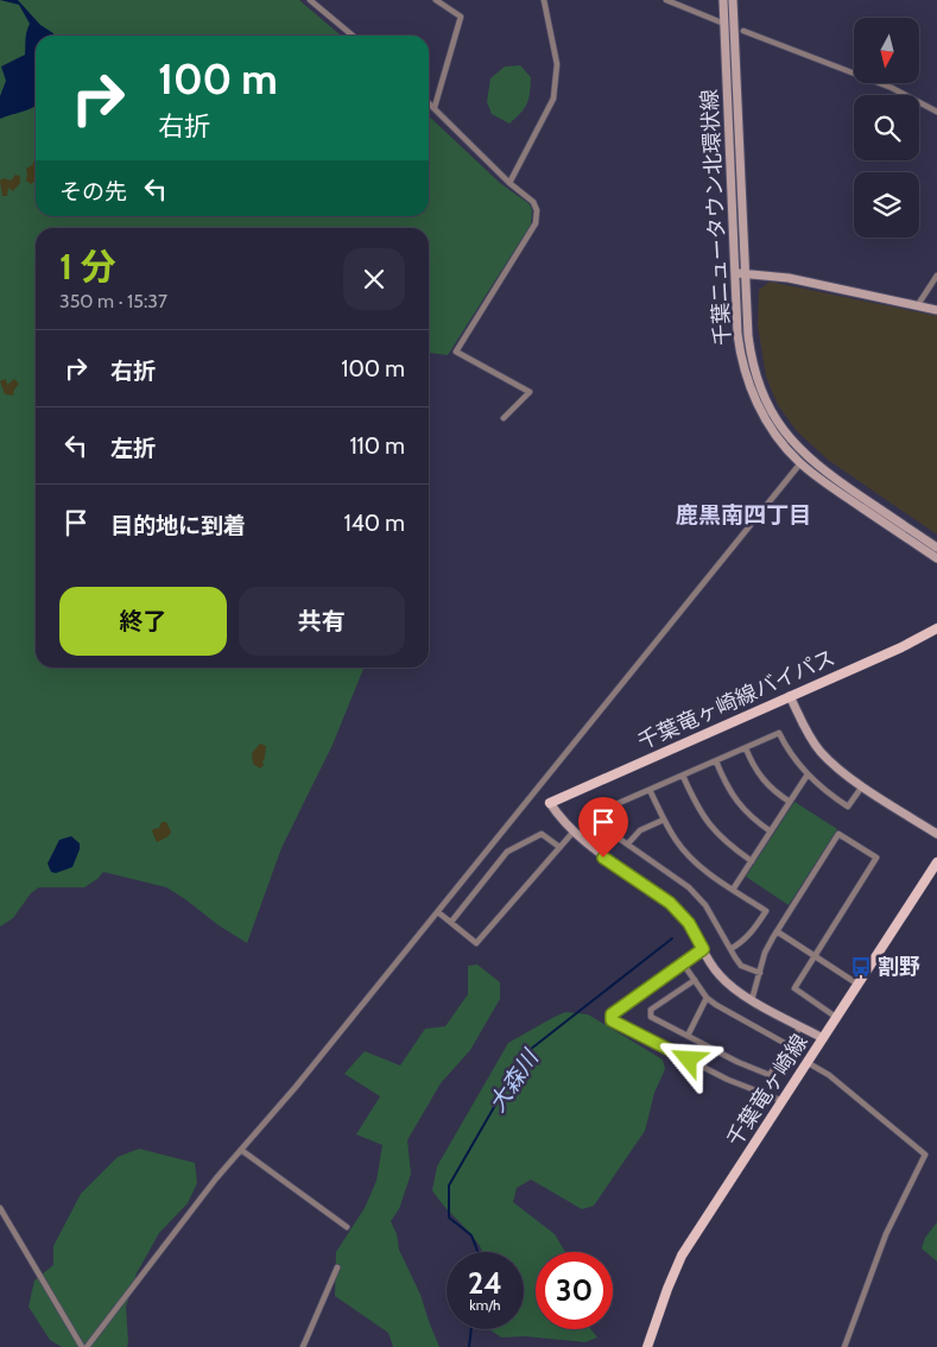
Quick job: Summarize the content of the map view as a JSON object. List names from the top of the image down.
{
  "streets": {
    "main road": ["千葉ニュータウン北環状線", "千葉竜ヶ崎線バイパス", "千葉竜ヶ崎線"]
  },
  "districts": ["鹿黒南四丁目"],
  "water": ["大森川"],
  "places": {
    "bus stop": ["割野"]
  },
  "north": "bottom",
  "page": {
    "turn": ["100 m", "右折"],
    "then": "その先",
    "heading": ["1 分", "350 m · 15:37"],
    "list": [
      {
        "name": "右折",
        "value": "100 m"
      },
      {
        "name": "左折",
        "value": "110 m"
      },
      {
        "name": "目的地に到着",
        "value": "140 m"
      }
    ],
    "buttons": ["終了", "共有"],
    "speed": "24 km/h",
    "limit": "30"
  }
}
